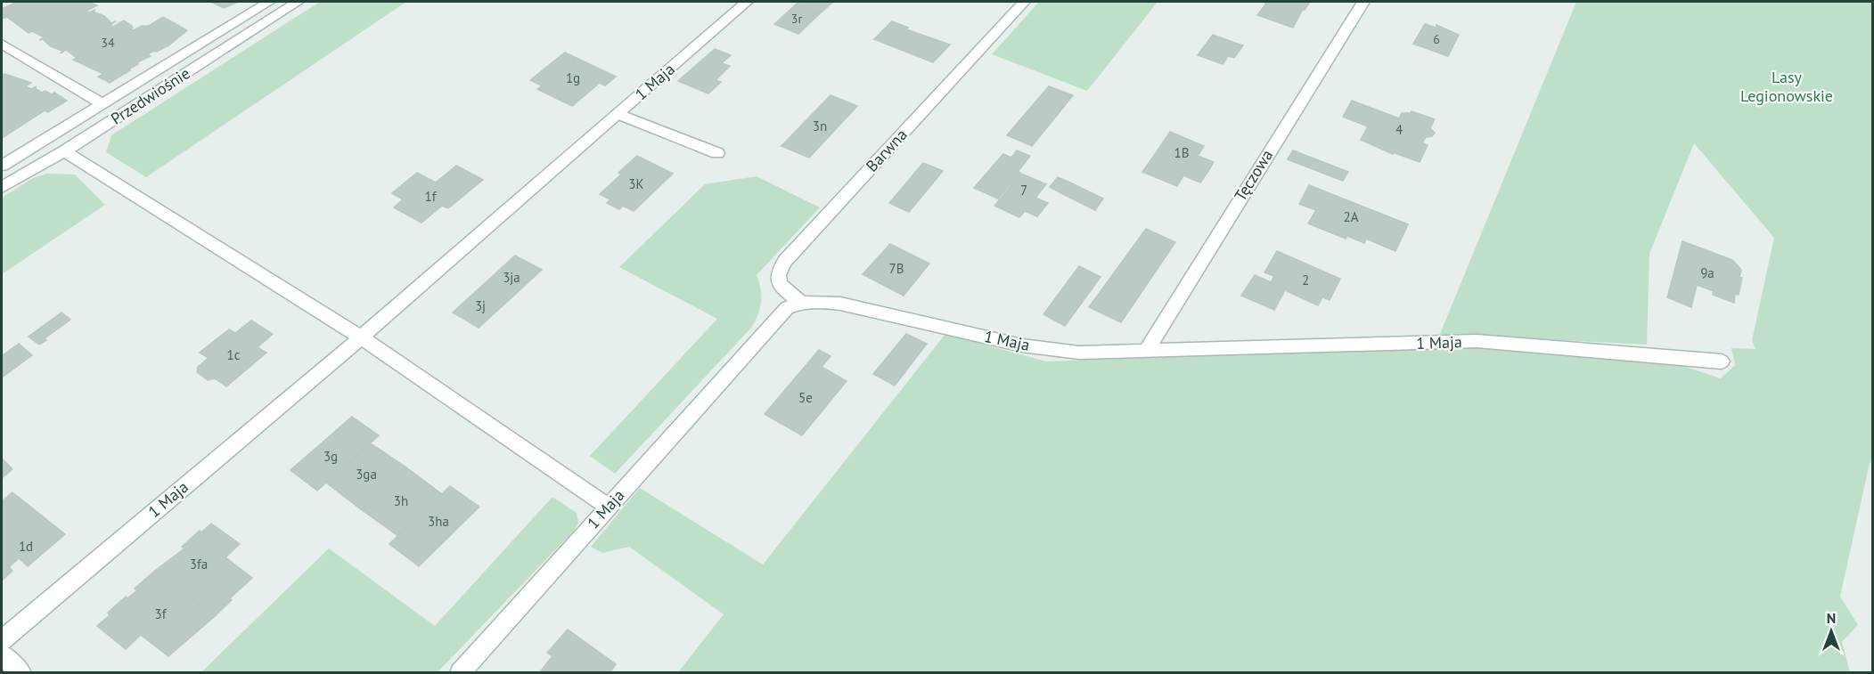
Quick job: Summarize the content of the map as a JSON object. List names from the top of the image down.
{
  "streets": {
    "street": [
      "1 Maja",
      "Przedwiośnie",
      "Barwna",
      "Tęczowa"
    ]
  },
  "crossings": [
    ["1 Maja", "Barwna"],
    ["1 Maja", "Tęczowa"]
  ],
  "parks": ["Lasy Legionowskie"],
  "house_numbers": [
    "3r",
    "6",
    "34",
    "1g",
    "3n",
    "4",
    "1B",
    "3K",
    "7",
    "1f",
    "2A",
    "7B",
    "9a",
    "3ja",
    "2",
    "3j",
    "1c",
    "5e",
    "3g",
    "3ga",
    "3h",
    "3ha",
    "1d",
    "3fa",
    "3f"
  ],
  "north": "top"
}
